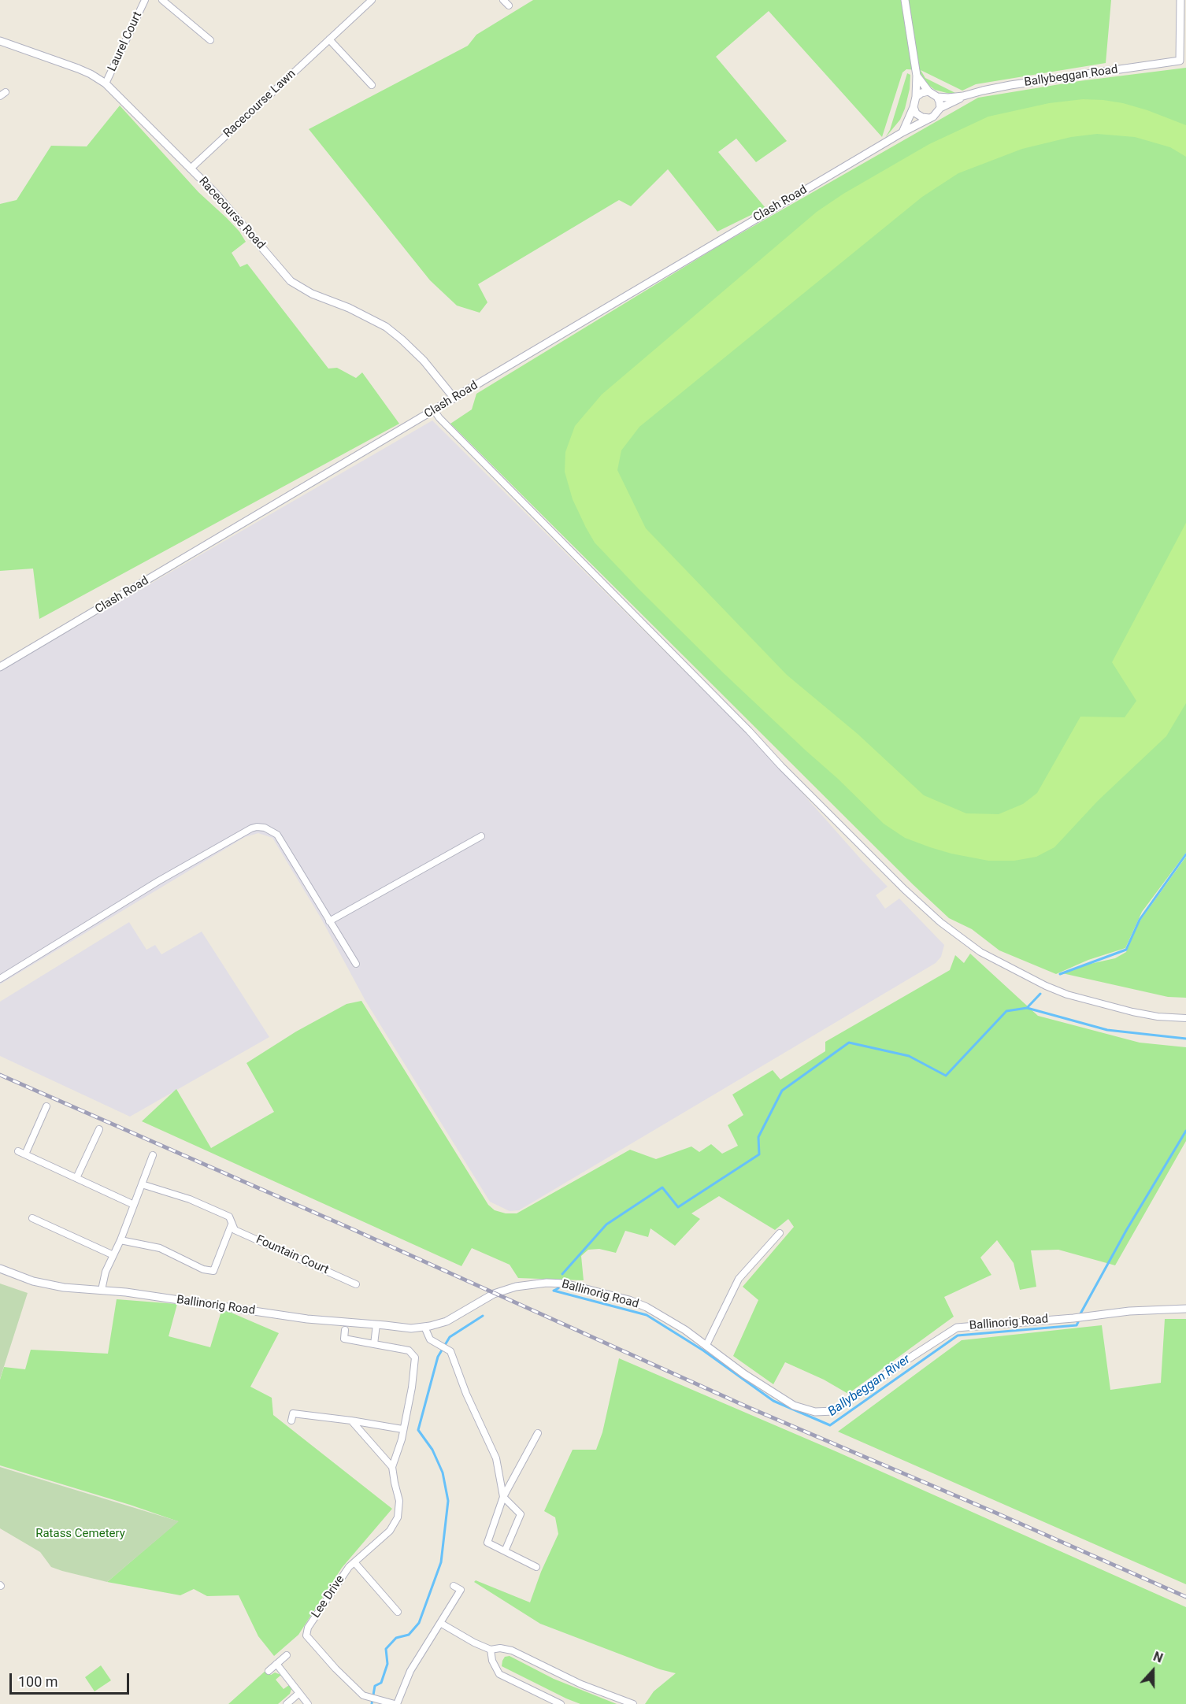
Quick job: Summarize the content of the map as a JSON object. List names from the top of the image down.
{
  "streets": {
    "street": [
      "Laurel Court",
      "Ballybeggan Road",
      "Racecourse Lawn",
      "Clash Road",
      "Racecourse Road",
      "Fountain Court",
      "Ballinorig Road",
      "Lee Drive"
    ]
  },
  "crossings": [
    ["Laurel Court", "Racecourse Road"],
    ["Racecourse Lawn", "Racecourse Road"],
    ["Clash Road", "Racecourse Road"]
  ],
  "water": ["Ballybeggan River"],
  "parks": ["Ratass Cemetery"],
  "scale_bar": "100 m",
  "north": "top"
}
